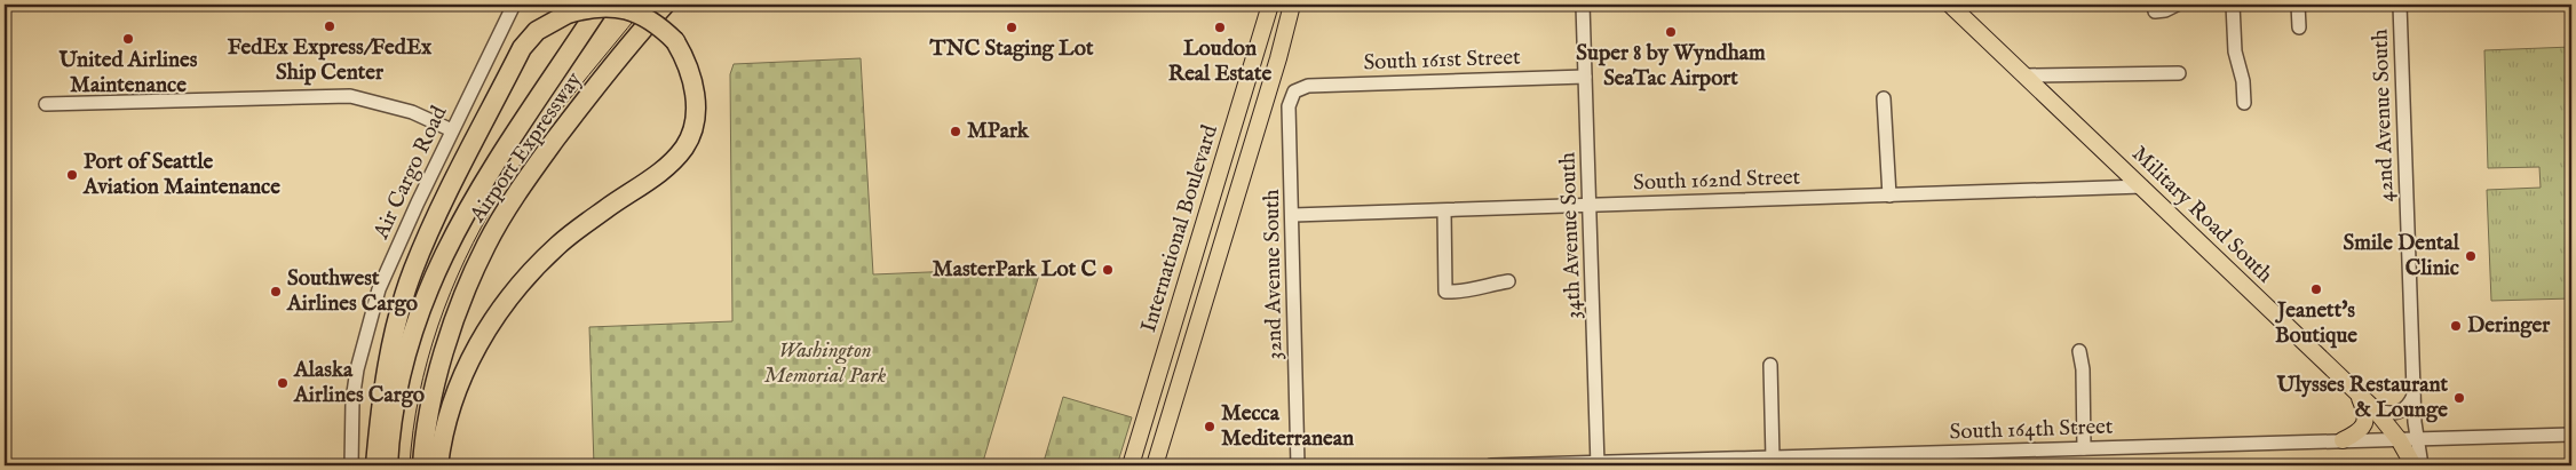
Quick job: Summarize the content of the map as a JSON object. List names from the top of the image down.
{
  "streets": {
    "highway": ["Airport Expressway"],
    "main road": ["Military Road South", "International Boulevard"],
    "street": [
      "South 161st Street",
      "42nd Avenue South",
      "Air Cargo Road",
      "South 162nd Street",
      "34th Avenue South",
      "32nd Avenue South",
      "South 164th Street"
    ]
  },
  "crossings": [
    ["South 161st Street", "34th Avenue South"],
    ["South 161st Street", "32nd Avenue South"],
    ["42nd Avenue South", "South 164th Street"],
    ["South 162nd Street", "Military Road South"],
    ["South 162nd Street", "34th Avenue South"],
    ["South 162nd Street", "32nd Avenue South"],
    ["Military Road South", "South 164th Street"],
    ["34th Avenue South", "South 164th Street"]
  ],
  "parks": ["Washington Memorial Park"],
  "places": [
    "FedEx Express/FedEx Ship Center",
    "TNC Staging Lot",
    "Loudon Real Estate",
    "Super 8 by Wyndham SeaTac Airport",
    "United Airlines Maintenance",
    "MPark",
    "Port of Seattle Aviation Maintenance",
    "Smile Dental Clinic",
    "MasterPark Lot C",
    "Jeanett's Boutique",
    "Southwest Airlines Cargo",
    "Deringer",
    "Alaska Airlines Cargo",
    "Ulysses Restaurant & Lounge",
    "Mecca Mediterranean"
  ]
}
